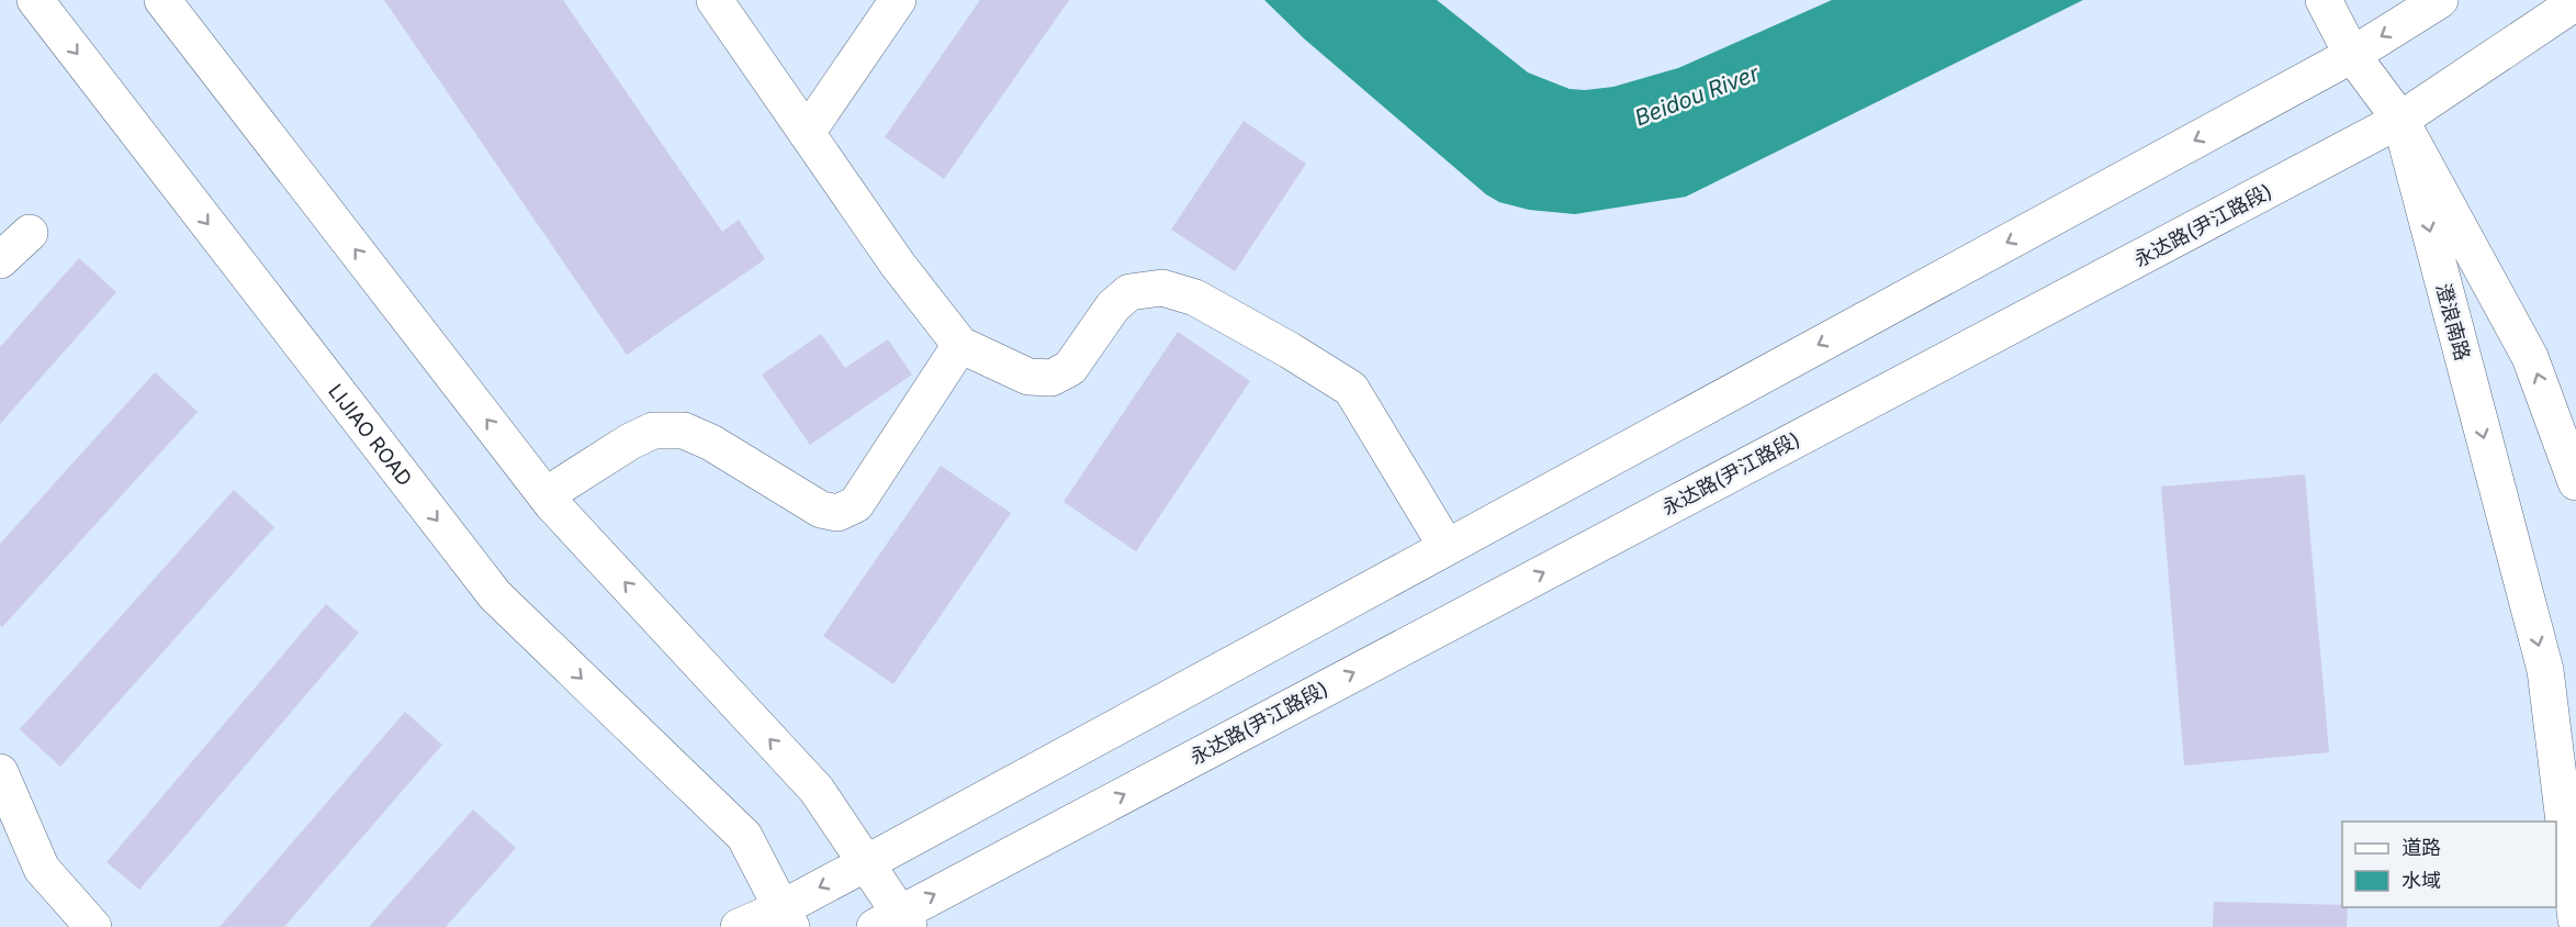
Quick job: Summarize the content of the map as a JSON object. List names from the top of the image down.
{
  "streets": {
    "main road": ["永达路(尹江路段)", "澄浪南路", "LIJIAO ROAD"]
  },
  "crossings": [
    ["永达路(尹江路段)", "澄浪南路"]
  ],
  "water": ["Beidou River"],
  "legend": ["道路", "水域"]
}
